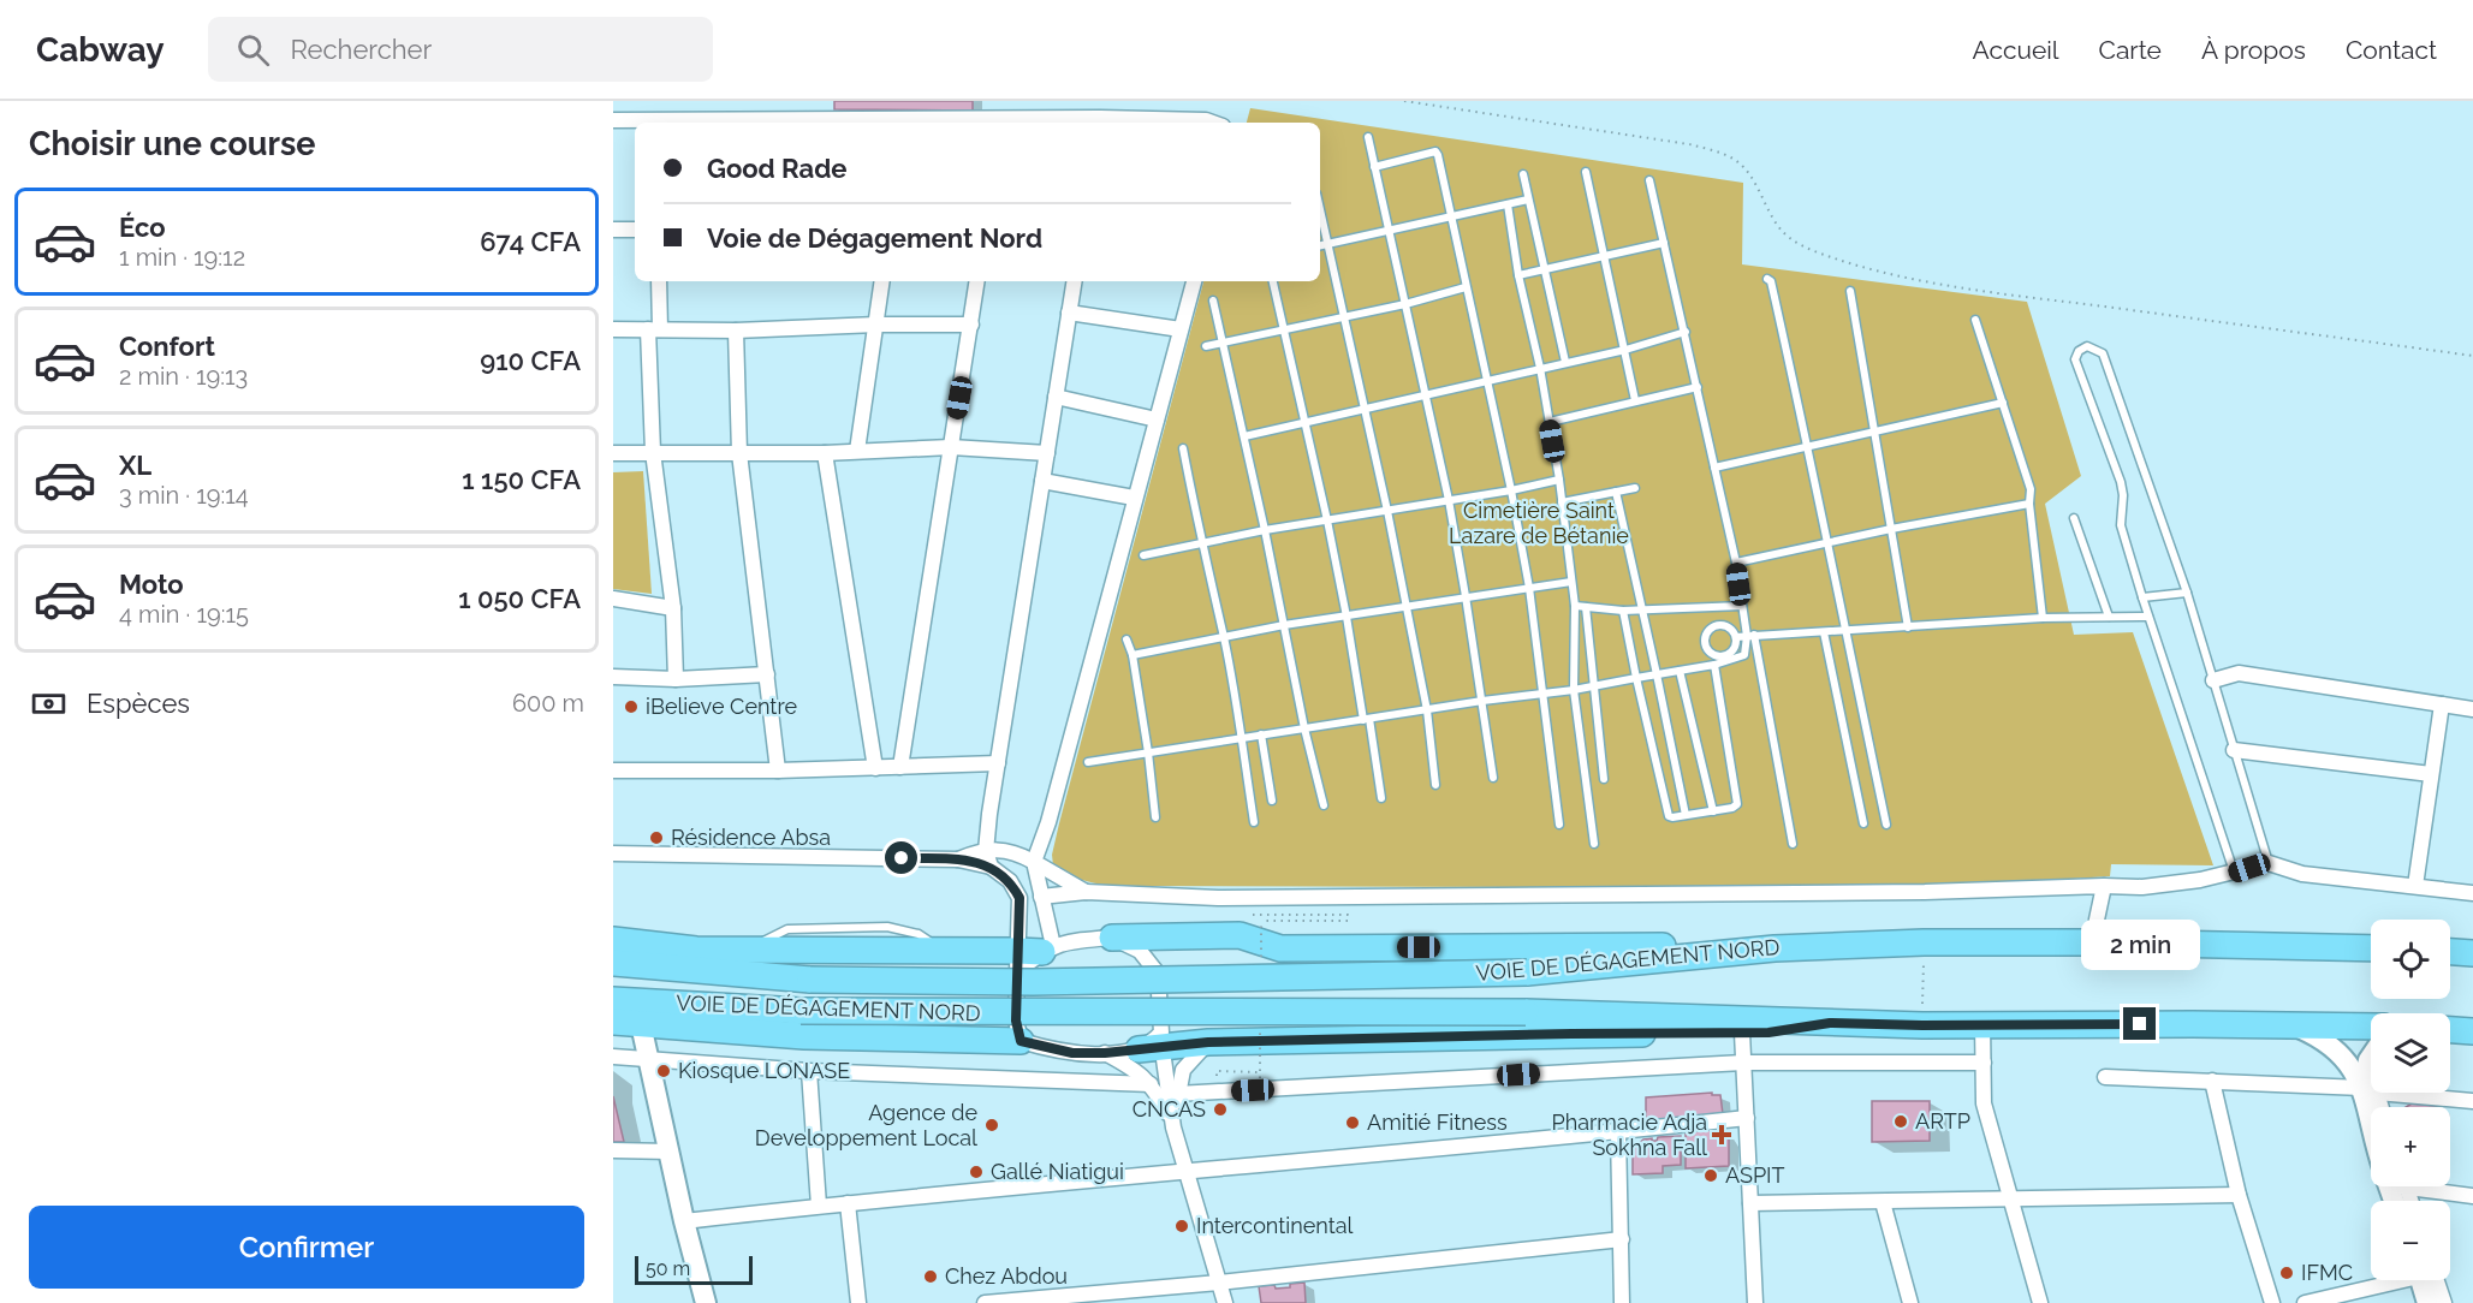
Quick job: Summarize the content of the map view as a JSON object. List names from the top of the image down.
{
  "streets": {
    "highway": ["VOIE DE DÉGAGEMENT NORD"]
  },
  "parks": ["Cimetière Saint Lazare de Bétanie"],
  "places": {
    "other": [
      "iBelieve Centre",
      "Résidence Absa",
      "Kiosque LONASE",
      "CNCAS",
      "ARTP",
      "Amitié Fitness",
      "Agence de Developpement Local",
      "Gallé Niatigui",
      "ASPIT",
      "Intercontinental",
      "IFMC",
      "Chez Abdou"
    ],
    "health": ["Pharmacie Adja Sokhna Fall"]
  },
  "scale_bar": "50 m",
  "page": {
    "header": "Cabway",
    "search": "Rechercher",
    "nav": [
      "Accueil",
      "Carte",
      "À propos",
      "Contact"
    ],
    "heading": "Choisir une course",
    "banner": ["Good Rade", "Voie de Dégagement Nord"],
    "list": [
      {
        "name": "Éco",
        "note": "1 min · 19:12",
        "value": "674 CFA"
      },
      {
        "name": "Confort",
        "note": "2 min · 19:13",
        "value": "910 CFA"
      },
      {
        "name": "XL",
        "note": "3 min · 19:14",
        "value": "1 150 CFA"
      },
      {
        "name": "Moto",
        "note": "4 min · 19:15",
        "value": "1 050 CFA"
      }
    ],
    "pay": ["Espèces", "600 m"],
    "map_buttons": ["+", "−"],
    "bubble": "2 min",
    "buttons": "Confirmer",
    "scale": "50 m"
  }
}
